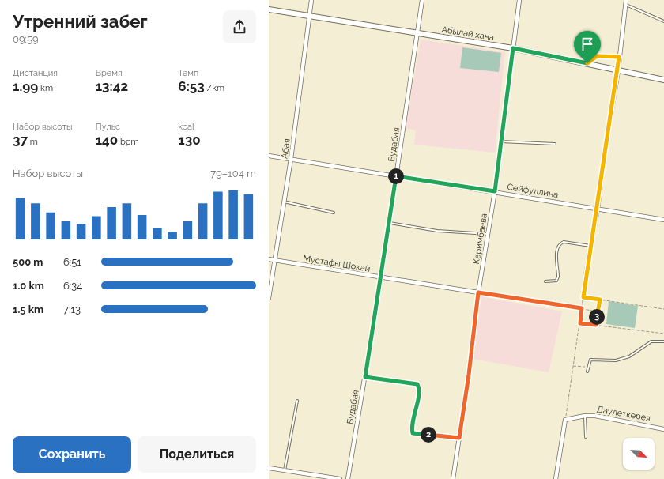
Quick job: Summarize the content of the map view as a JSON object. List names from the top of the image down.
{
  "streets": {
    "main road": ["Абылай хана"],
    "street": [
      "Будабая",
      "Абая",
      "Сейфуллина",
      "Каримбаева",
      "Мустафы Шокай",
      "Даулеткерея"
    ]
  },
  "crossings": [
    ["Абылай хана", "Будабая"],
    ["Абылай хана", "Абая"],
    ["Абылай хана", "Каримбаева"],
    ["Будабая", "Сейфуллина"],
    ["Будабая", "Мустафы Шокай"],
    ["Абая", "Сейфуллина"],
    ["Абая", "Мустафы Шокай"],
    ["Сейфуллина", "Каримбаева"],
    ["Каримбаева", "Мустафы Шокай"]
  ],
  "north": "bottom right",
  "page": {
    "heading": ["Утренний забег", "09:59"],
    "stats": [
      ["Дистанция", "1.99 km"],
      ["Время", "13:42"],
      ["Темп", "6:53 /km"],
      ["Набор высоты", "37 m"],
      ["Пульс", "140 bpm"],
      ["kcal", "130"]
    ],
    "chart": ["Набор высоты", "79–104 m"],
    "pins": ["1", "3", "2"],
    "list": [
      {
        "name": "500 m",
        "note": "6:51"
      },
      {
        "name": "1.0 km",
        "note": "6:34"
      },
      {
        "name": "1.5 km",
        "note": "7:13"
      }
    ],
    "buttons": ["Сохранить", "Поделиться"]
  }
}
